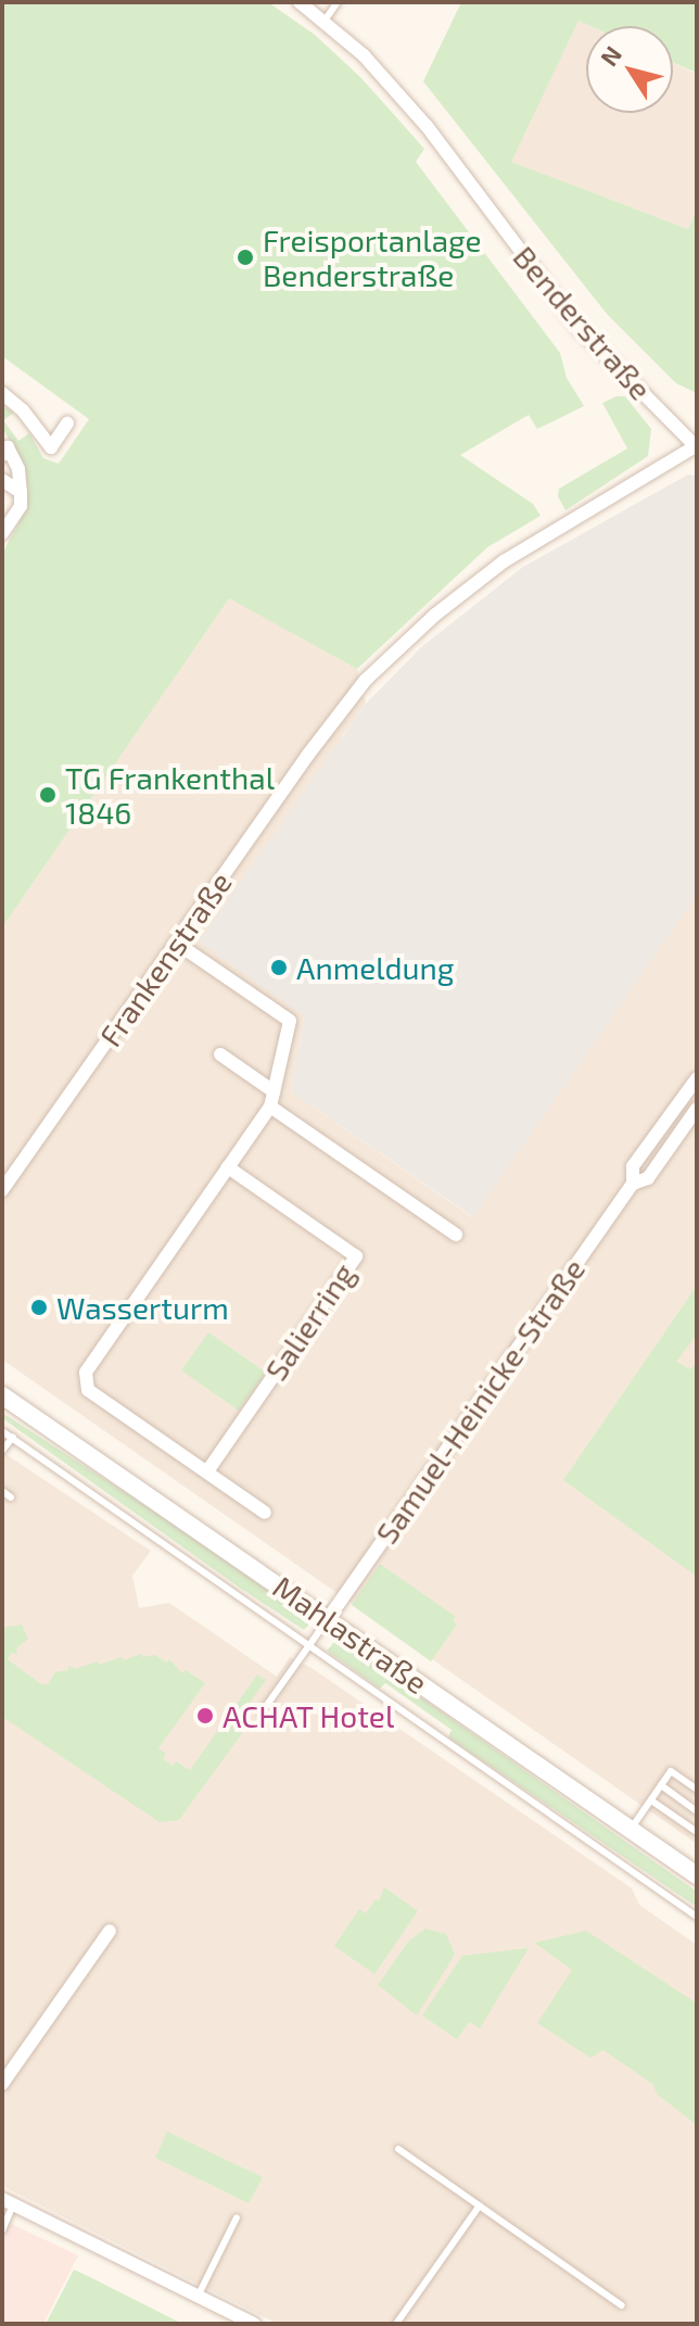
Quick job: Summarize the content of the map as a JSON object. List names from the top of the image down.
{
  "streets": {
    "street": [
      "Benderstraße",
      "Frankenstraße",
      "Salierring",
      "Samuel-Heinicke-Straße",
      "Mahlastraße"
    ]
  },
  "crossings": [
    ["Benderstraße", "Frankenstraße"],
    ["Samuel-Heinicke-Straße", "Mahlastraße"]
  ],
  "places": [
    "Freisportanlage Benderstraße",
    "TG Frankenthal 1846",
    "Anmeldung",
    "Wasserturm",
    "ACHAT Hotel"
  ],
  "north": "top left"
}
